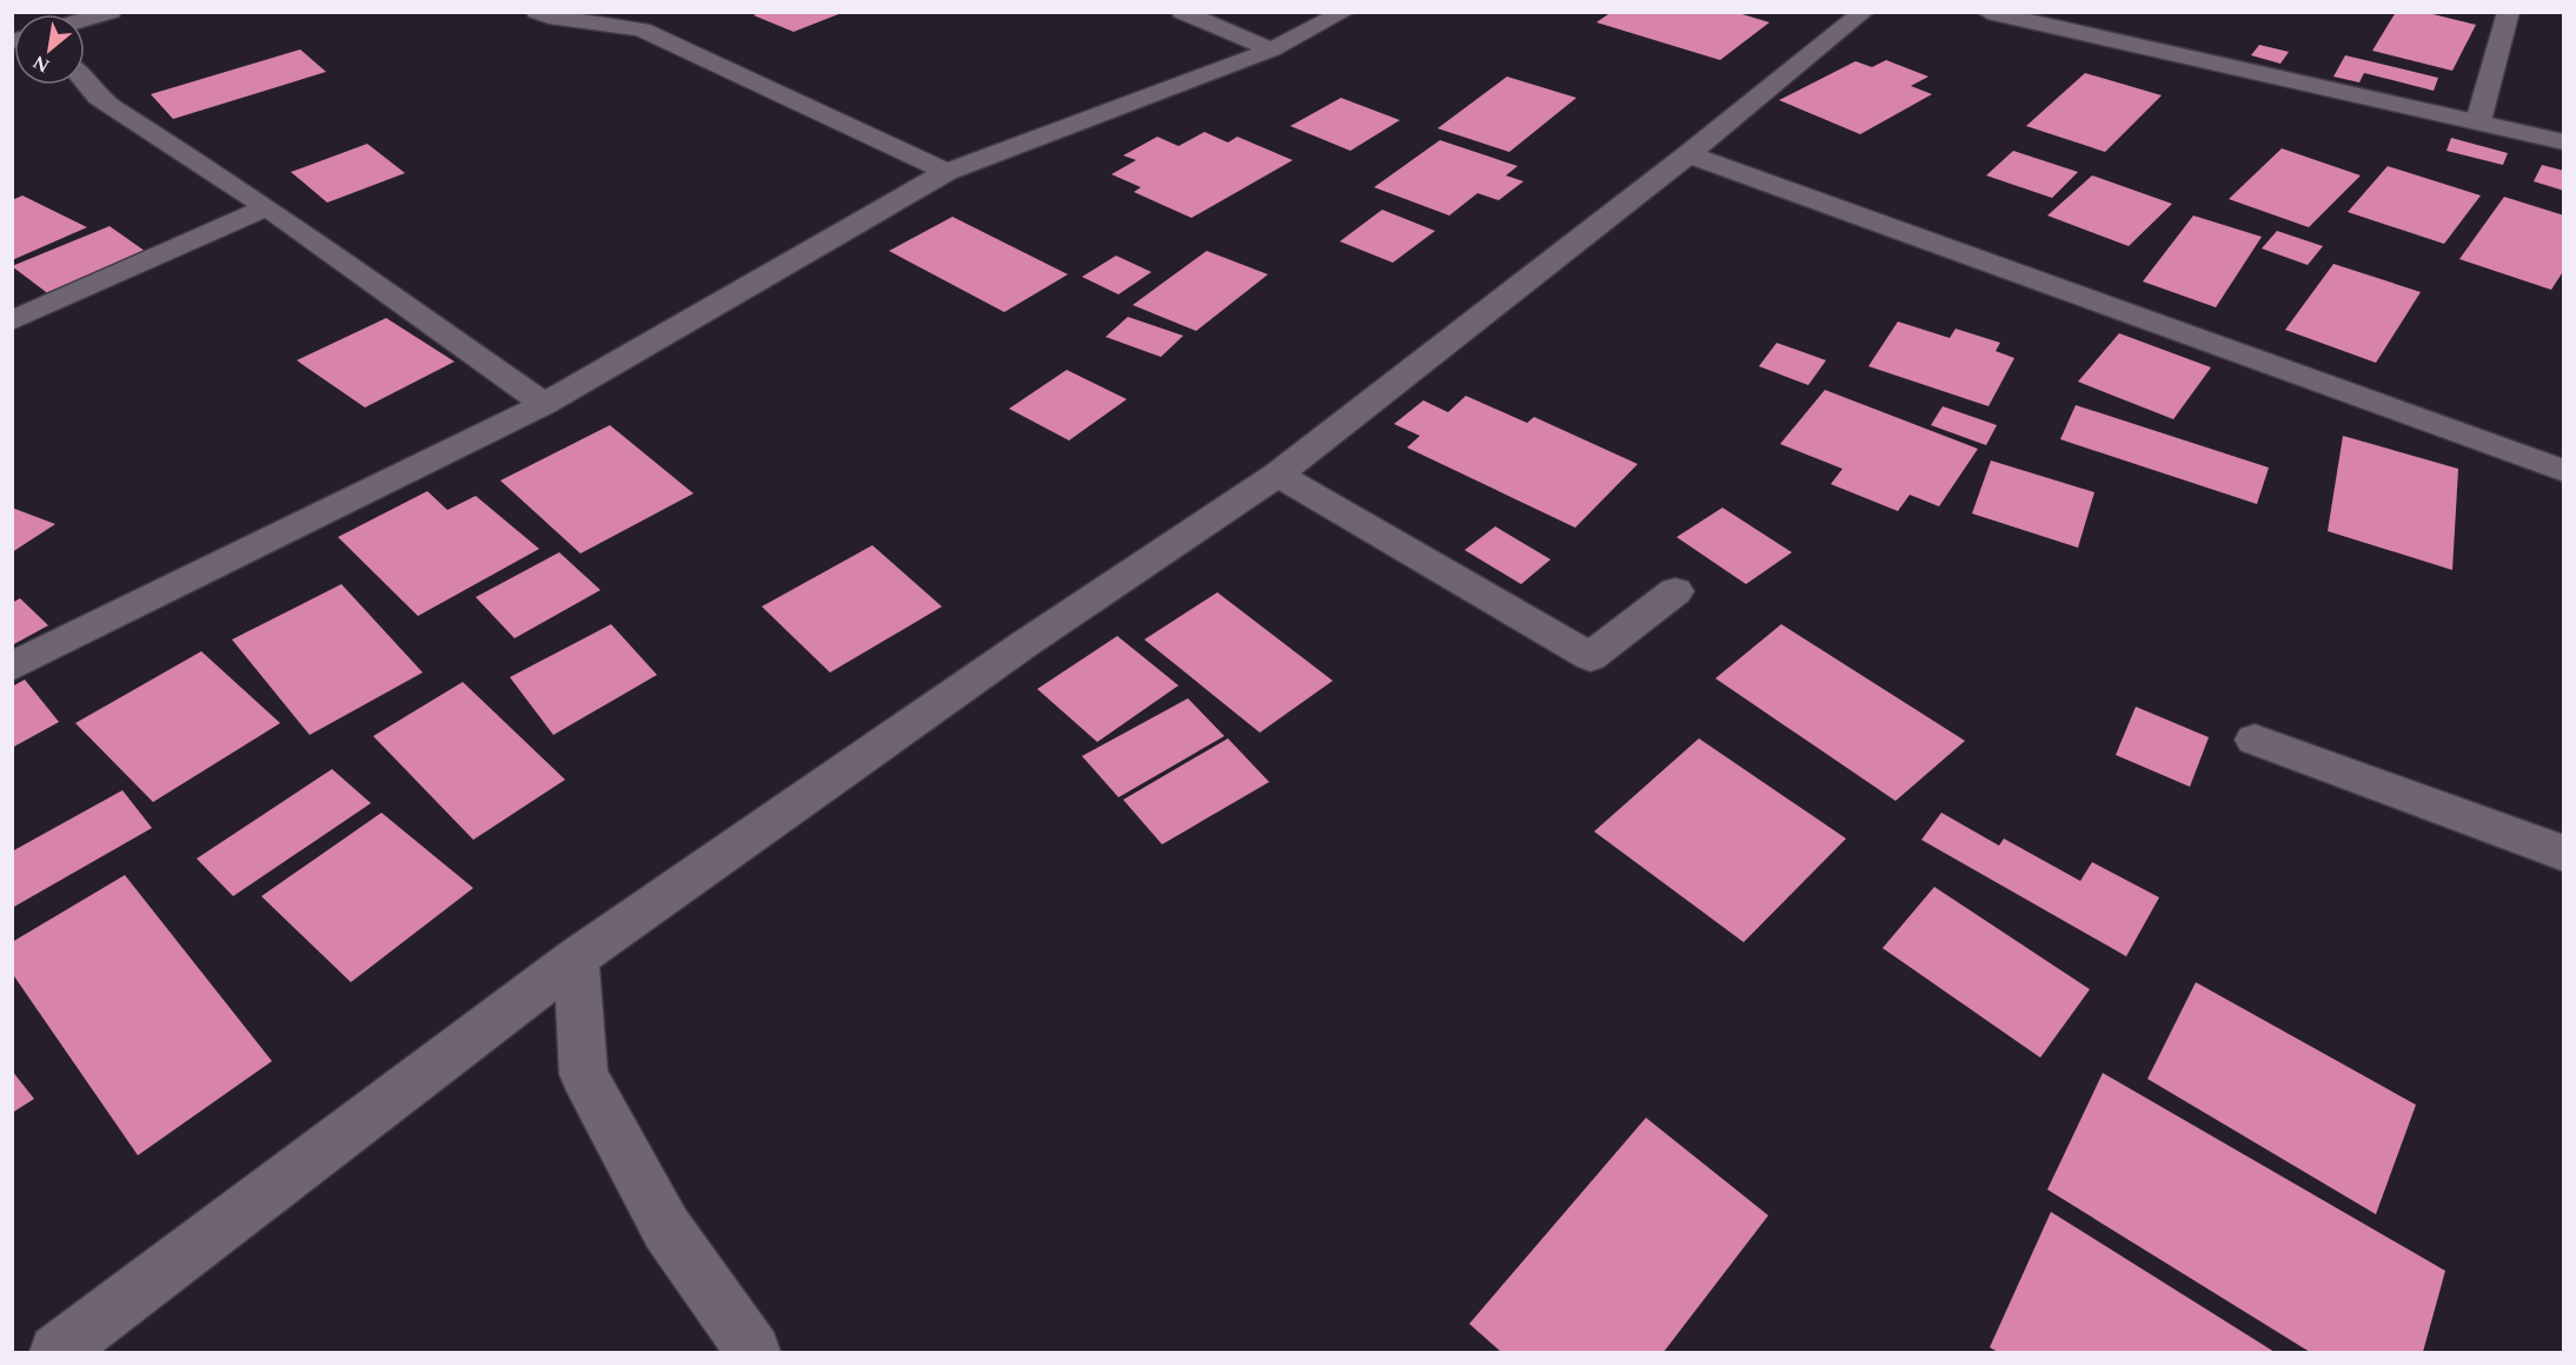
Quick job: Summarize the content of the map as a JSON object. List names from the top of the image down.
{
  "north": "bottom left"
}
